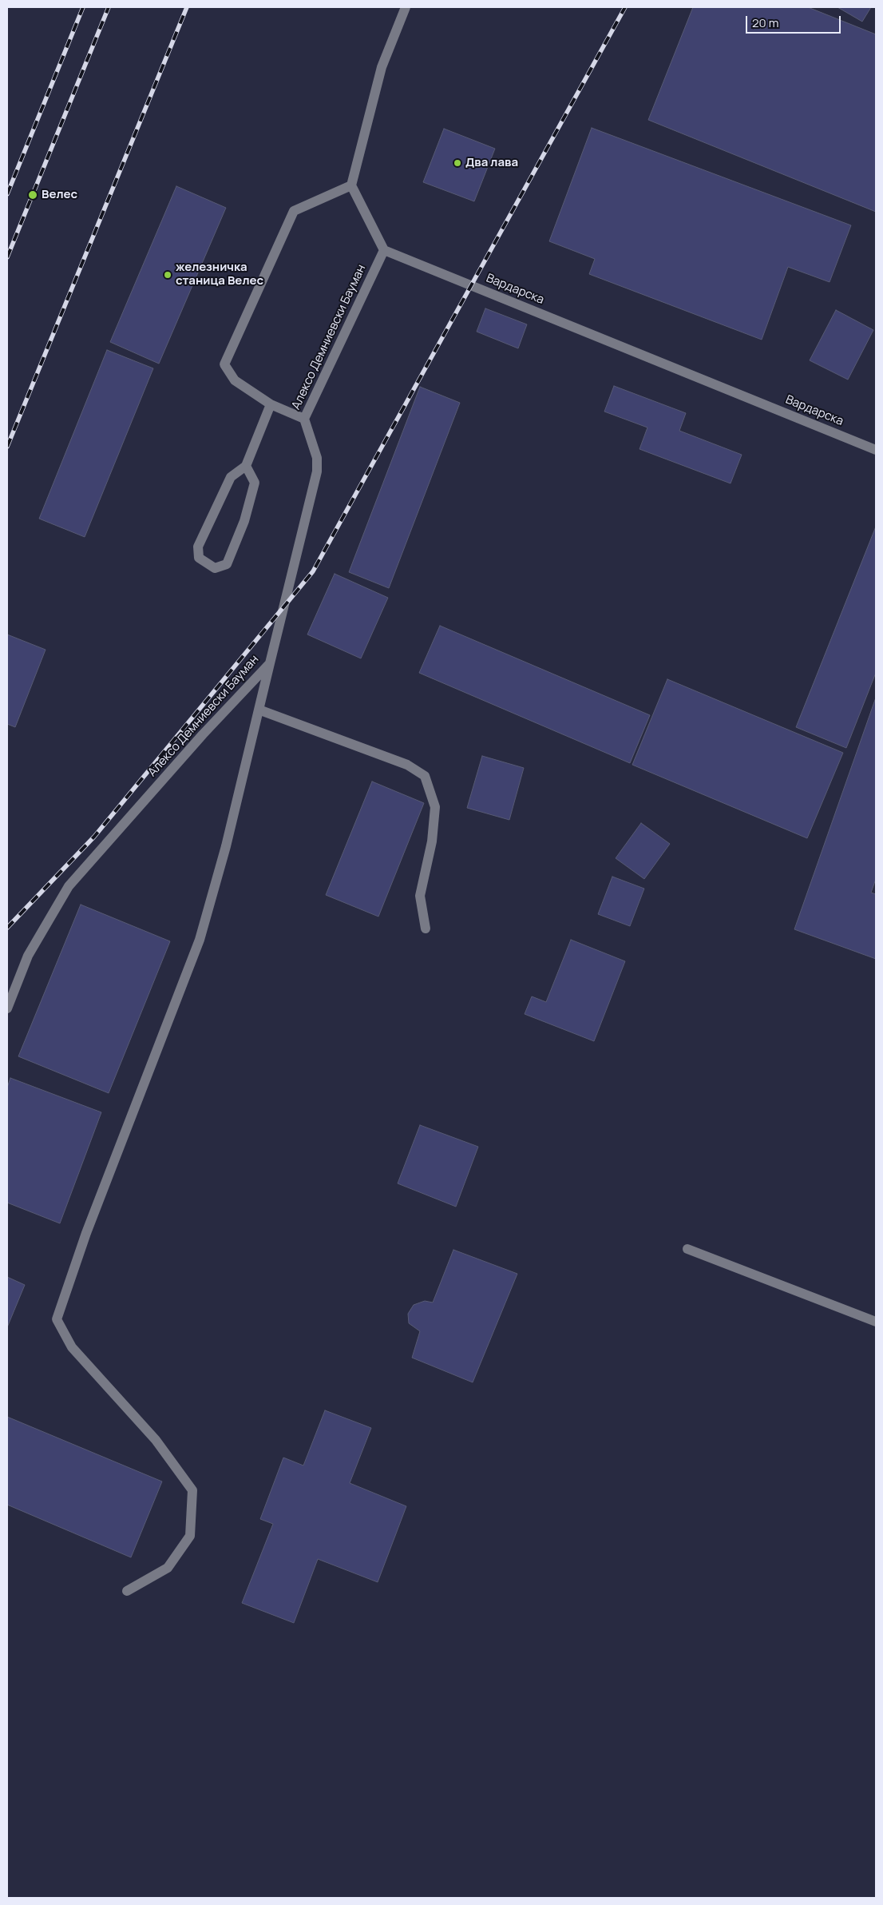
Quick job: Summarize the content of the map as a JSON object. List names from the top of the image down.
{
  "streets": {
    "street": ["Вардарска", "Алексо Демниевски Бауман"]
  },
  "crossings": [
    ["Вардарска", "Алексо Демниевски Бауман"]
  ],
  "places": ["Два лава", "Велес", "железничка станица Велес"],
  "scale_bar": "20 m"
}
